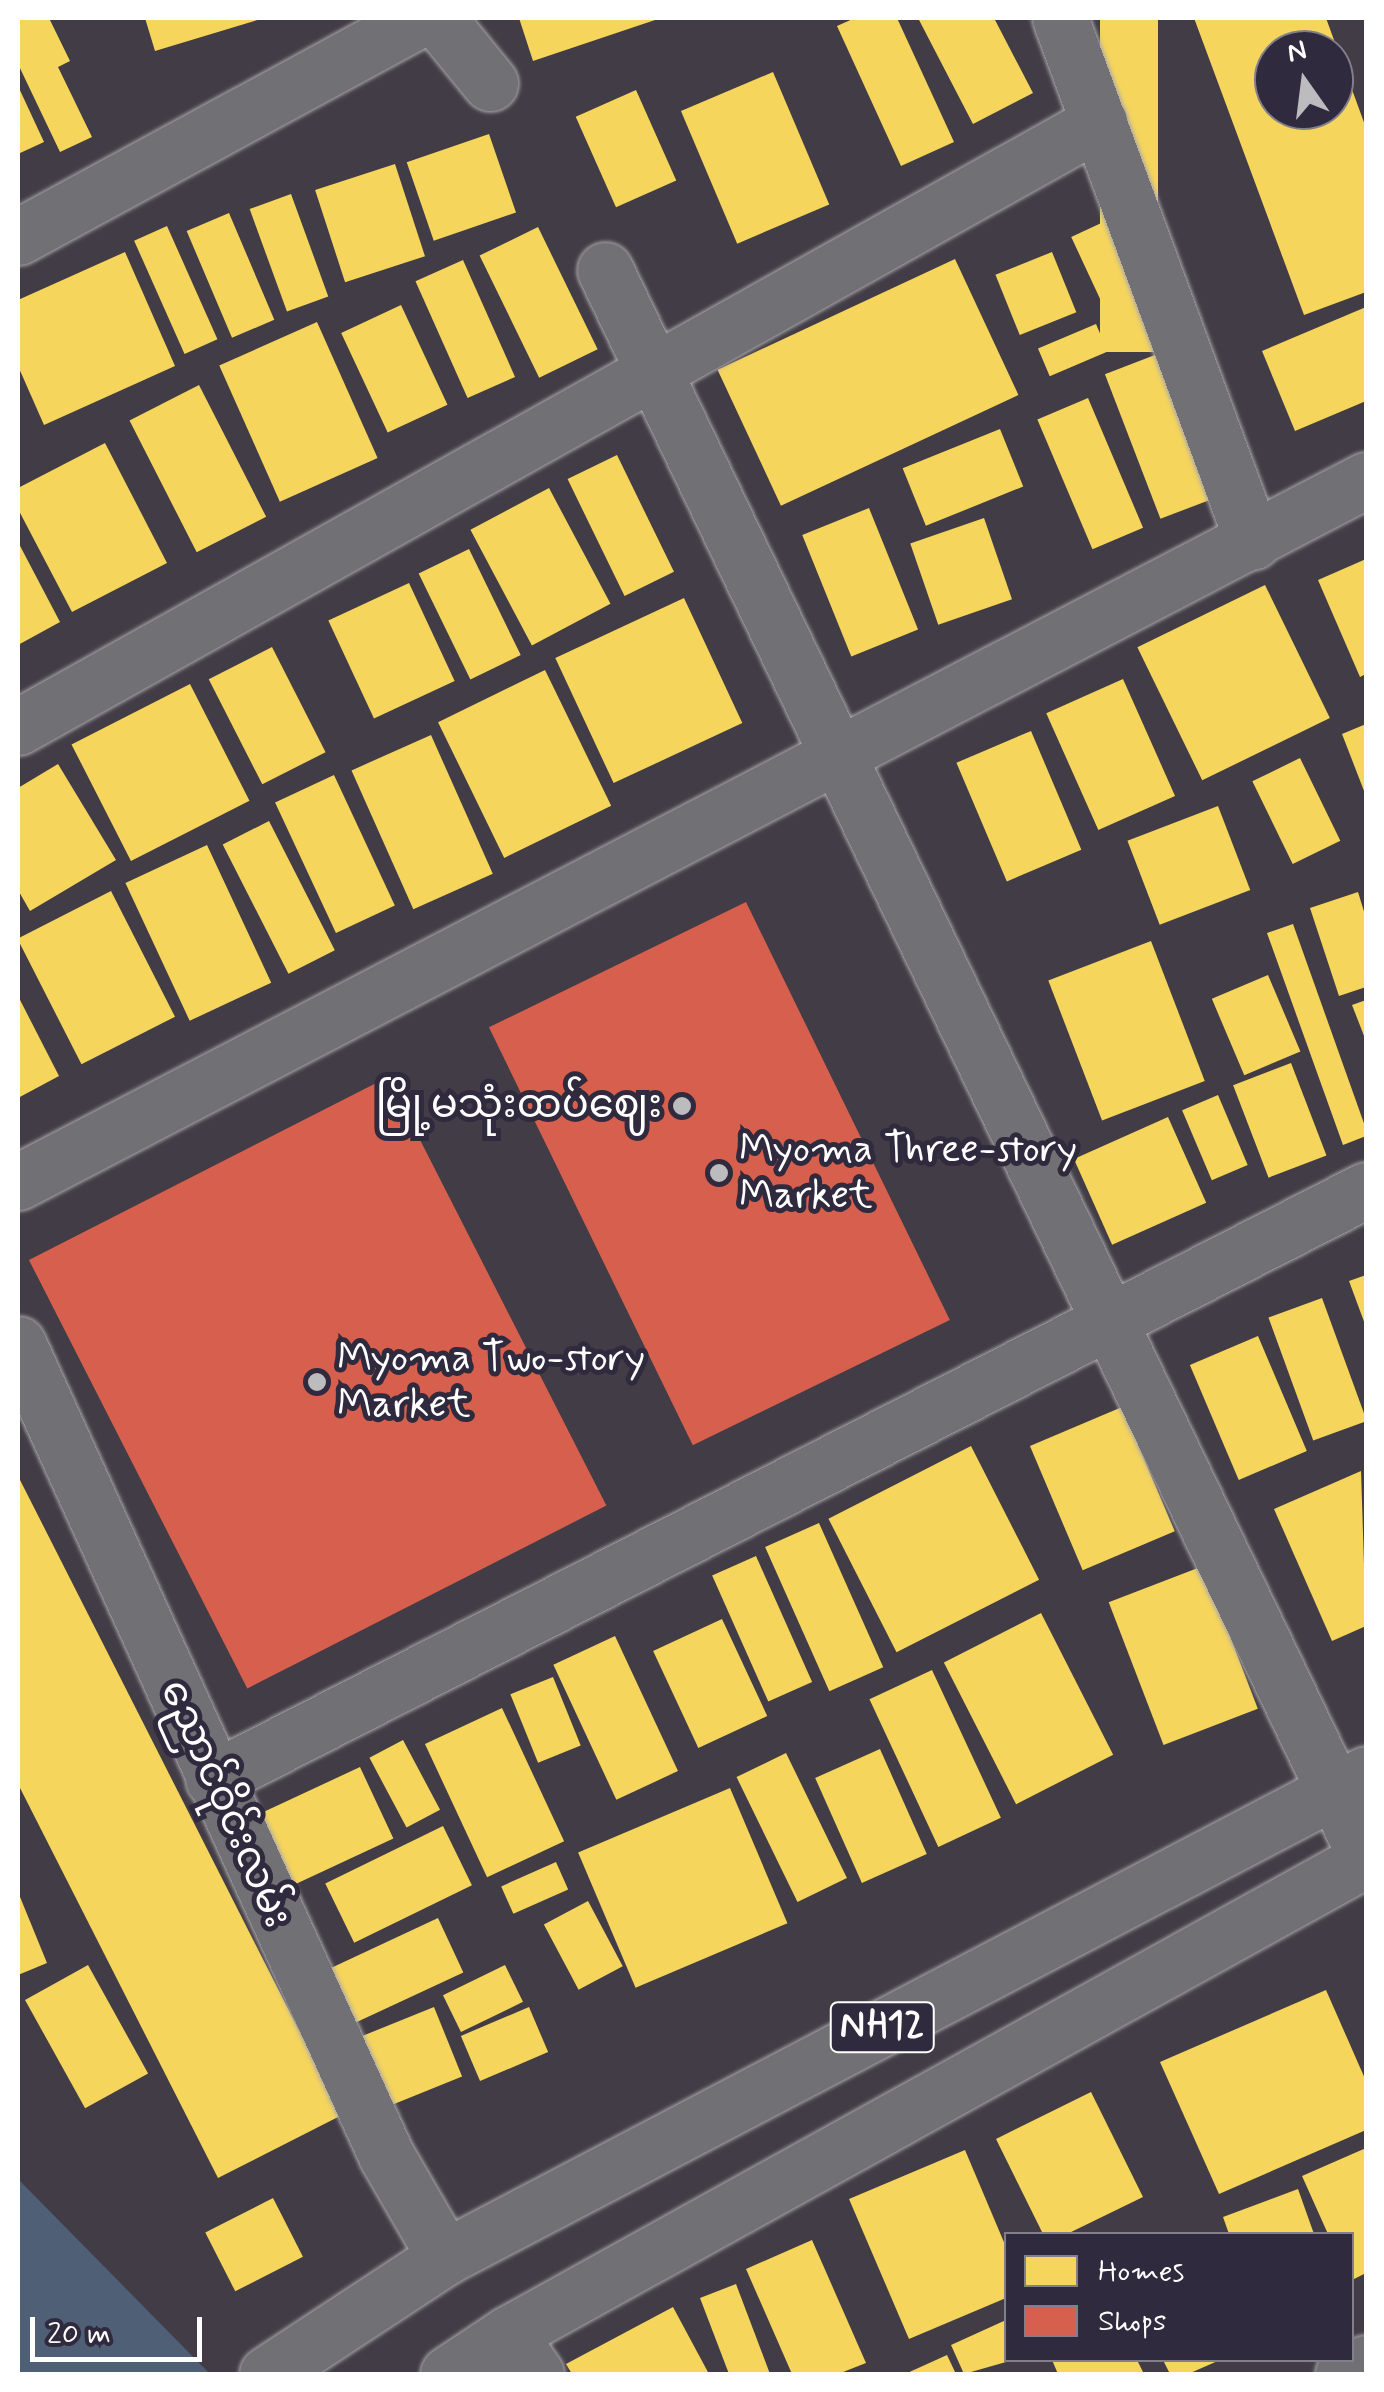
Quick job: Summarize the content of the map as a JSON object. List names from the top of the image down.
{
  "streets": {
    "main road": ["ညောင်ဝိုင်းလမ်း", "NH12"]
  },
  "crossings": [
    ["ညောင်ဝိုင်းလမ်း", "NH12"]
  ],
  "places": ["မြို့မသုံးထပ်ဈေး", "Myoma Three-story Market", "Myoma Two-story Market"],
  "legend": ["Homes", "Shops"],
  "scale_bar": "20 m",
  "north": "top"
}
